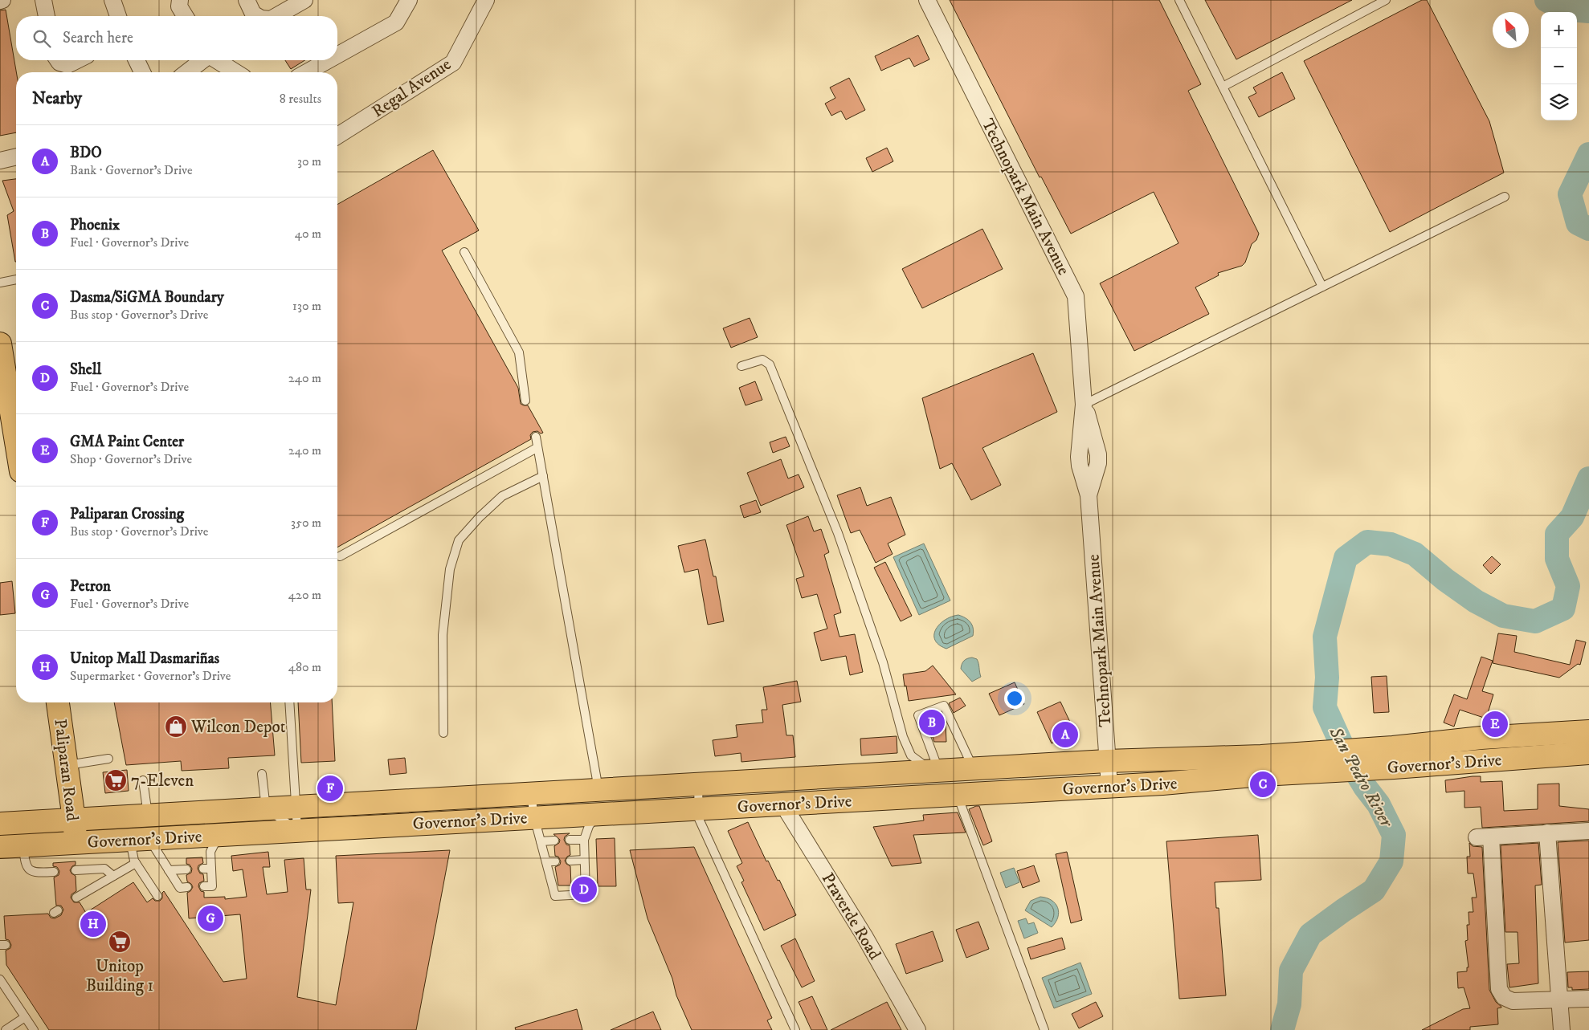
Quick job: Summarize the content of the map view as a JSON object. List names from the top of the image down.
{
  "streets": {
    "main road": ["Governor's Drive", "Paliparan Road"],
    "street": ["Regal Avenue", "Technopark Main Avenue", "Praverde Road"]
  },
  "crossings": [
    ["Technopark Main Avenue", "Governor's Drive"],
    ["Governor's Drive", "Paliparan Road"],
    ["Governor's Drive", "Praverde Road"]
  ],
  "water": ["San Pedro River"],
  "places": {
    "shop": ["Wilcon Depot"],
    "supermarket": ["7-Eleven", "Unitop Building 1"]
  },
  "north": "top left",
  "page": {
    "map_buttons": ["+", "−"],
    "search": "Search here",
    "heading": ["Nearby", "8 results"],
    "list": [
      {
        "mark": "A",
        "name": "BDO",
        "note": "Bank · Governor's Drive",
        "value": "30 m"
      },
      {
        "mark": "B",
        "name": "Phoenix",
        "note": "Fuel · Governor's Drive",
        "value": "40 m"
      },
      {
        "mark": "C",
        "name": "Dasma/SiGMA Boundary",
        "note": "Bus stop · Governor's Drive",
        "value": "130 m"
      },
      {
        "mark": "D",
        "name": "Shell",
        "note": "Fuel · Governor's Drive",
        "value": "240 m"
      },
      {
        "mark": "E",
        "name": "GMA Paint Center",
        "note": "Shop · Governor's Drive",
        "value": "240 m"
      },
      {
        "mark": "F",
        "name": "Paliparan Crossing",
        "note": "Bus stop · Governor's Drive",
        "value": "350 m"
      },
      {
        "mark": "G",
        "name": "Petron",
        "note": "Fuel · Governor's Drive",
        "value": "420 m"
      },
      {
        "mark": "H",
        "name": "Unitop Mall Dasmariñas",
        "note": "Supermarket · Governor's Drive",
        "value": "480 m"
      }
    ],
    "pins": [
      "B",
      "E",
      "A",
      "C",
      "F",
      "D",
      "G",
      "H"
    ]
  }
}
